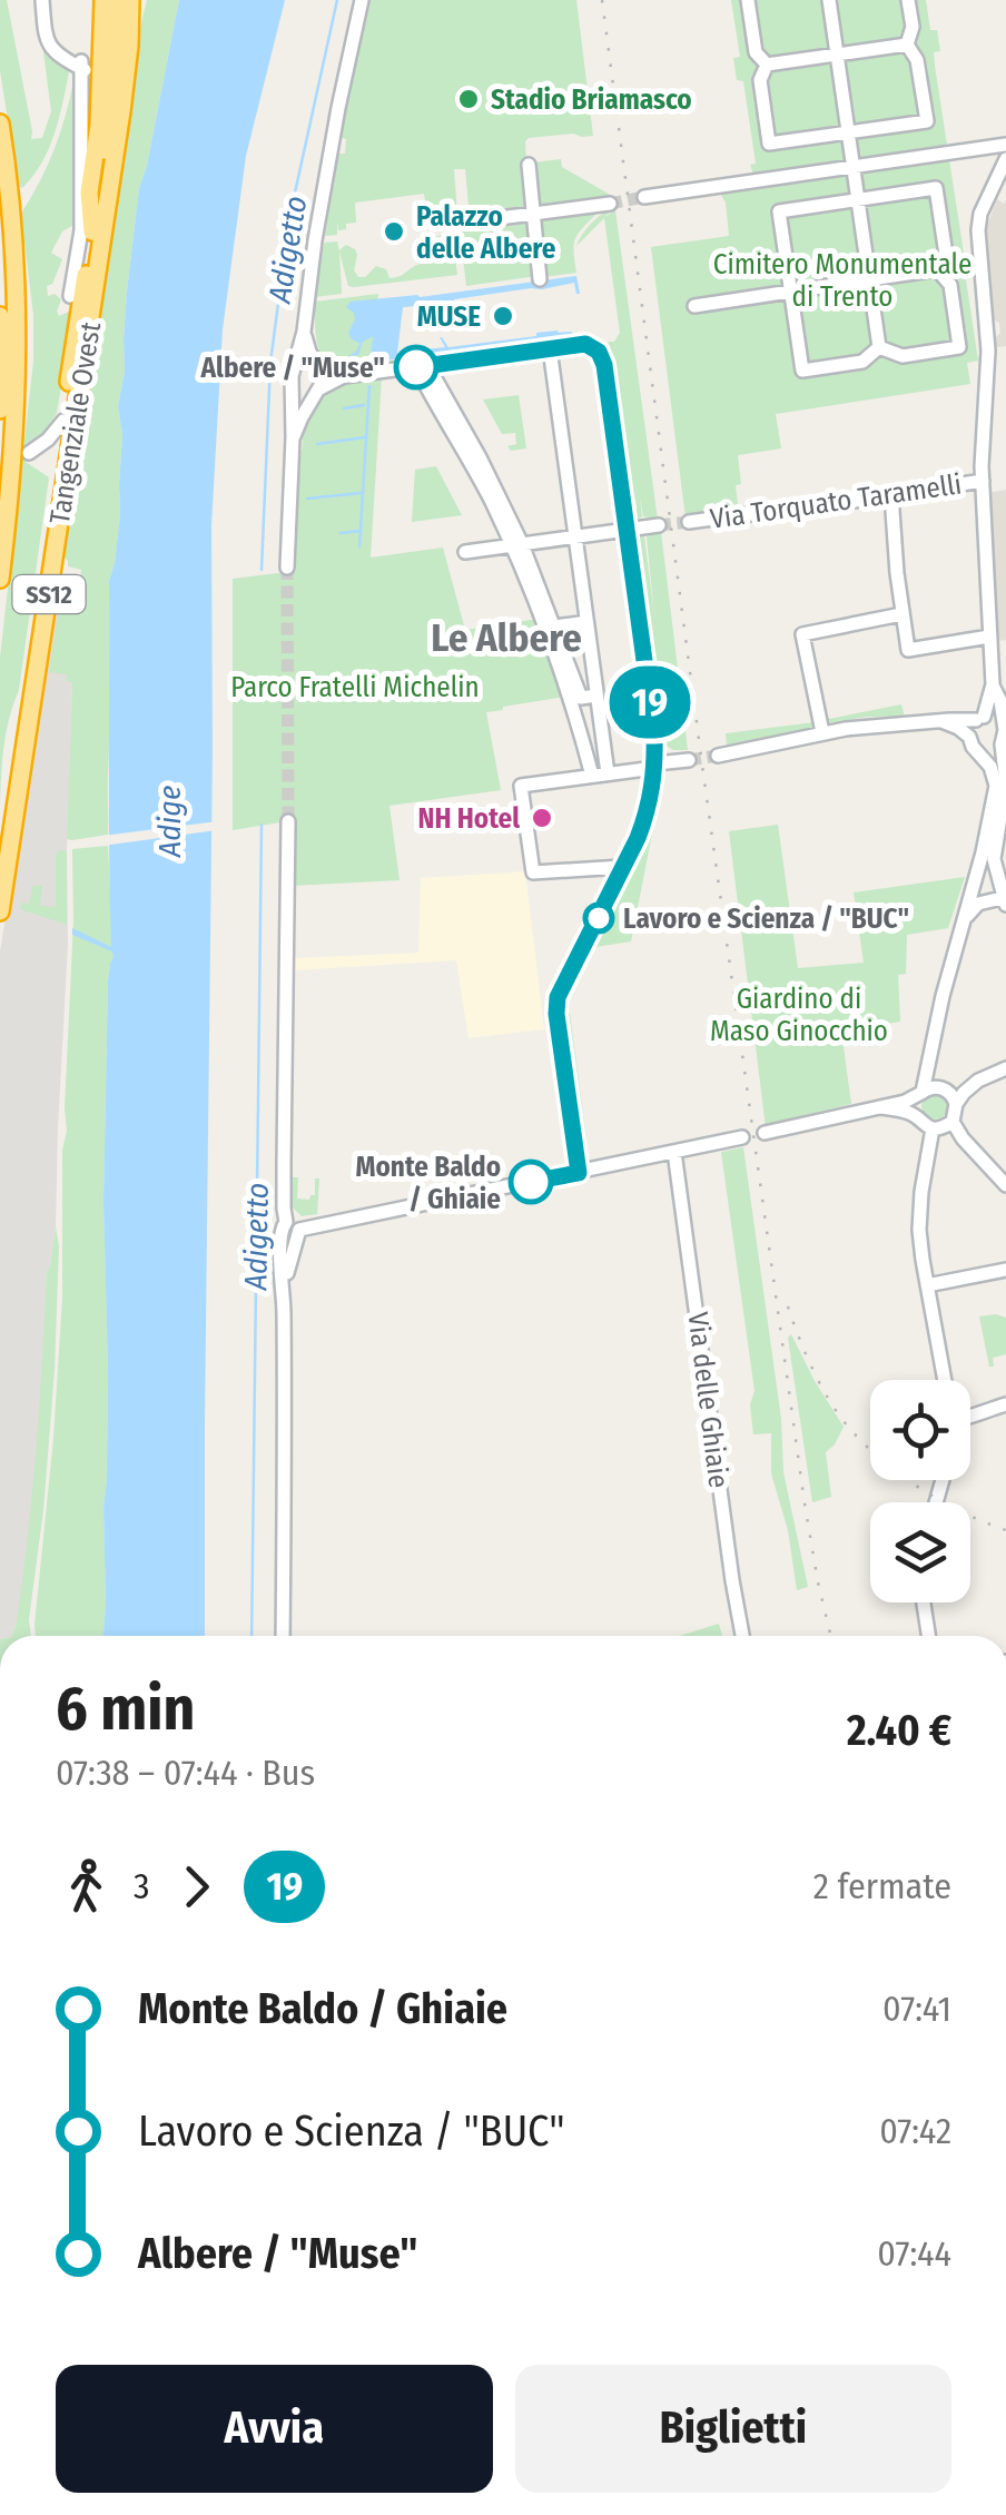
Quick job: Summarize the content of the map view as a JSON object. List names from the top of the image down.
{
  "streets": {
    "highway": ["Tangenziale Ovest", "SS12"],
    "street": ["Via Torquato Taramelli", "Via delle Ghiaie"]
  },
  "districts": ["Le Albere"],
  "water": ["Adigetto", "Adige"],
  "parks": ["Cimitero Monumentale di Trento", "Parco Fratelli Michelin", "Giardino di Maso Ginocchio"],
  "places": [
    "Stadio Briamasco",
    "Palazzo delle Albere",
    "MUSE",
    "Albere / \"Muse\"",
    "NH Hotel",
    "Lavoro e Scienza / \"BUC\"",
    "Monte Baldo / Ghiaie"
  ],
  "lines": ["bus line 19"],
  "page": {
    "on_map": "19",
    "heading": ["6 min", "07:38 – 07:44 · Bus", "2.40 €"],
    "legs": ["3", "19", "2 fermate"],
    "list": [
      {
        "name": "Monte Baldo / Ghiaie",
        "value": "07:41"
      },
      {
        "name": "Lavoro e Scienza / \"BUC\"",
        "value": "07:42"
      },
      {
        "name": "Albere / \"Muse\"",
        "value": "07:44"
      }
    ],
    "buttons": ["Avvia", "Biglietti"]
  }
}
